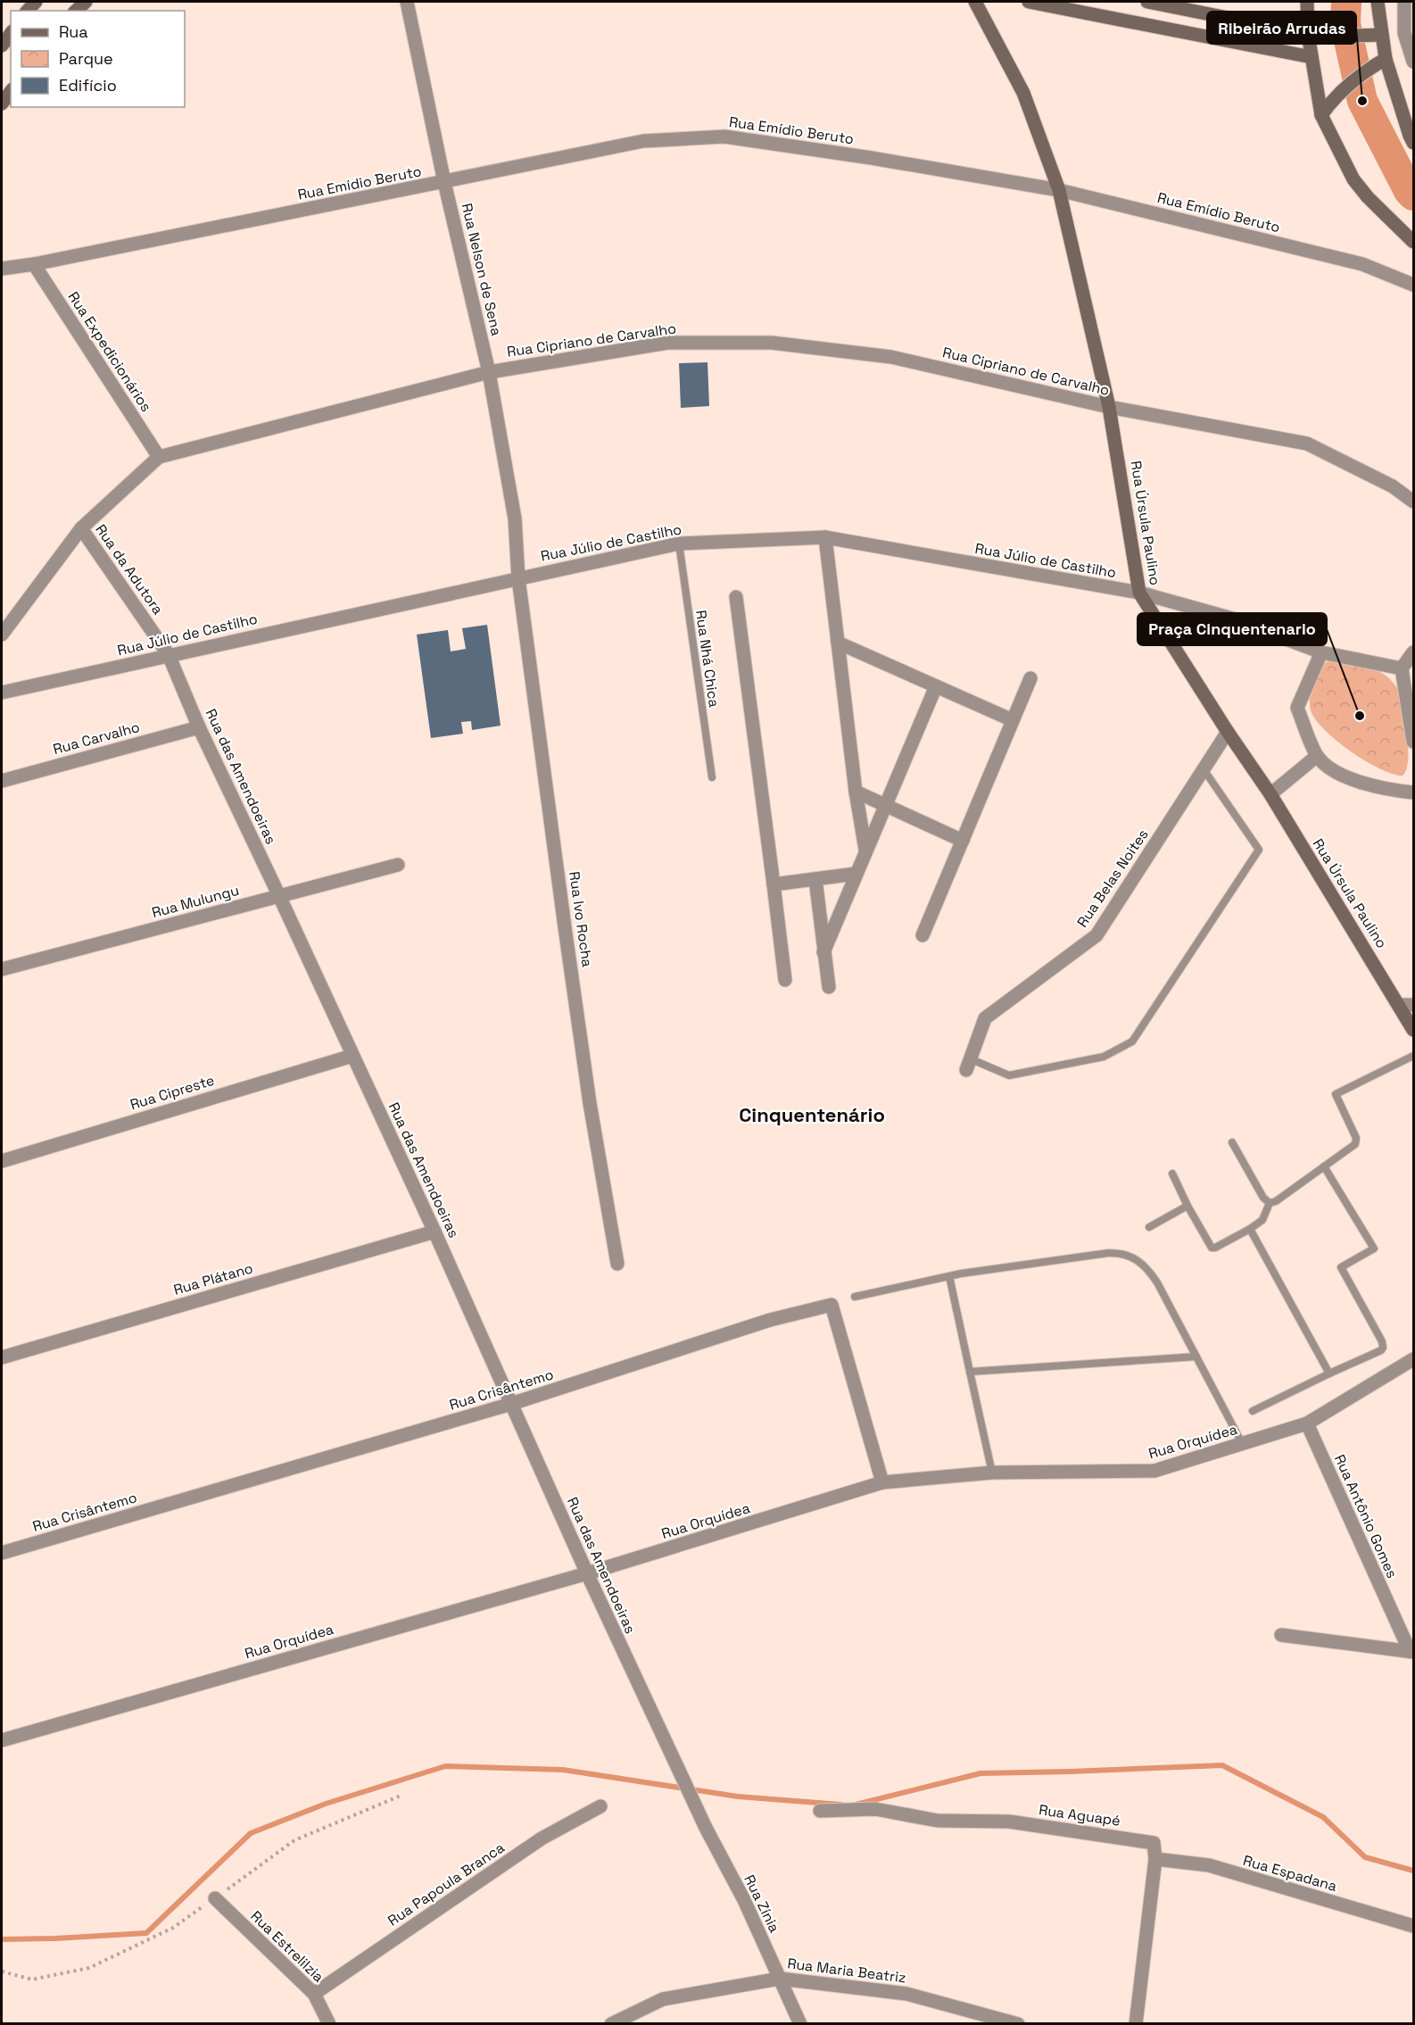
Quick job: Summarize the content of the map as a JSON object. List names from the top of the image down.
{
  "streets": {
    "street": [
      "Rua Emídio Beruto",
      "Rua Nelson de Sena",
      "Rua Cipriano de Carvalho",
      "Rua Expedicionários",
      "Rua Úrsula Paulino",
      "Rua Júlio de Castilho",
      "Rua da Adutora",
      "Rua Carvalho",
      "Rua das Amendoeiras",
      "Rua Belas Noites",
      "Rua Mulungu",
      "Rua Ivo Rocha",
      "Rua Cipreste",
      "Rua Plátano",
      "Rua Crisântemo",
      "Rua Orquídea",
      "Rua Antônio Gomes",
      "Rua Aguapé",
      "Rua Espadana",
      "Rua Papoula Branca",
      "Rua Zínia",
      "Rua Estrelilzia",
      "Rua Maria Beatriz"
    ],
    "lane": ["Rua Nhá Chica"]
  },
  "crossings": [
    ["Rua Emídio Beruto", "Rua Nelson de Sena"],
    ["Rua Emídio Beruto", "Rua Expedicionários"],
    ["Rua Emídio Beruto", "Rua Úrsula Paulino"],
    ["Rua Nelson de Sena", "Rua Cipriano de Carvalho"],
    ["Rua Nelson de Sena", "Rua Júlio de Castilho"],
    ["Rua Nelson de Sena", "Rua Ivo Rocha"],
    ["Rua Cipriano de Carvalho", "Rua Expedicionários"],
    ["Rua Cipriano de Carvalho", "Rua Úrsula Paulino"],
    ["Rua Cipriano de Carvalho", "Rua da Adutora"],
    ["Rua Úrsula Paulino", "Rua Júlio de Castilho"],
    ["Rua Úrsula Paulino", "Rua Belas Noites"],
    ["Rua Júlio de Castilho", "Rua da Adutora"],
    ["Rua Júlio de Castilho", "Rua Nhá Chica"],
    ["Rua Júlio de Castilho", "Rua das Amendoeiras"],
    ["Rua Júlio de Castilho", "Rua Ivo Rocha"],
    ["Rua da Adutora", "Rua das Amendoeiras"],
    ["Rua Carvalho", "Rua das Amendoeiras"],
    ["Rua das Amendoeiras", "Rua Mulungu"],
    ["Rua das Amendoeiras", "Rua Cipreste"],
    ["Rua das Amendoeiras", "Rua Plátano"],
    ["Rua das Amendoeiras", "Rua Crisântemo"],
    ["Rua das Amendoeiras", "Rua Orquídea"],
    ["Rua das Amendoeiras", "Rua Zínia"],
    ["Rua Crisântemo", "Rua Orquídea"],
    ["Rua Orquídea", "Rua Antônio Gomes"],
    ["Rua Aguapé", "Rua Espadana"],
    ["Rua Papoula Branca", "Rua Estrelilzia"],
    ["Rua Zínia", "Rua Maria Beatriz"]
  ],
  "districts": ["Cinquentenário"],
  "places": ["Ribeirão Arrudas", "Praça Cinquentenario"],
  "legend": ["Rua", "Parque", "Edifício"]
}
